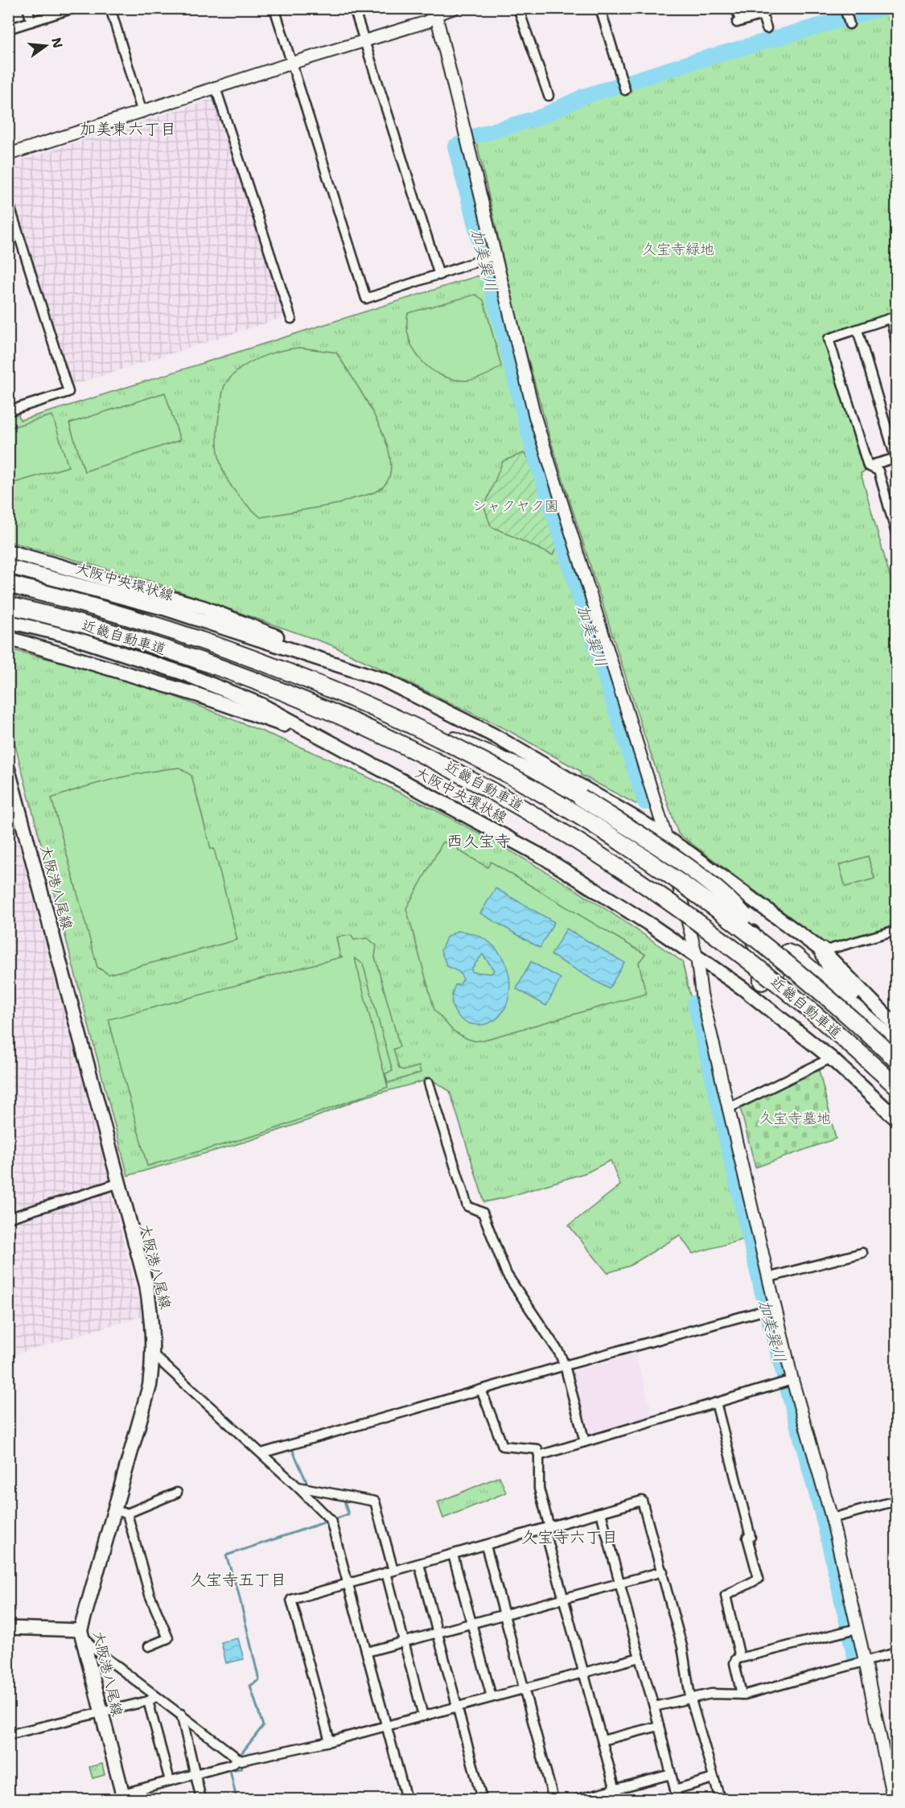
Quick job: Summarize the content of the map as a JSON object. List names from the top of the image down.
{
  "streets": {
    "highway": ["近畿自動車道"],
    "main road": ["大阪中央環状線", "大阪港八尾線"]
  },
  "districts": [
    "加美東六丁目",
    "西久宝寺",
    "久宝寺六丁目",
    "久宝寺五丁目"
  ],
  "water": ["加美巽川"],
  "parks": ["久宝寺緑地", "シャクヤク園", "久宝寺墓地"],
  "north": "right"
}
